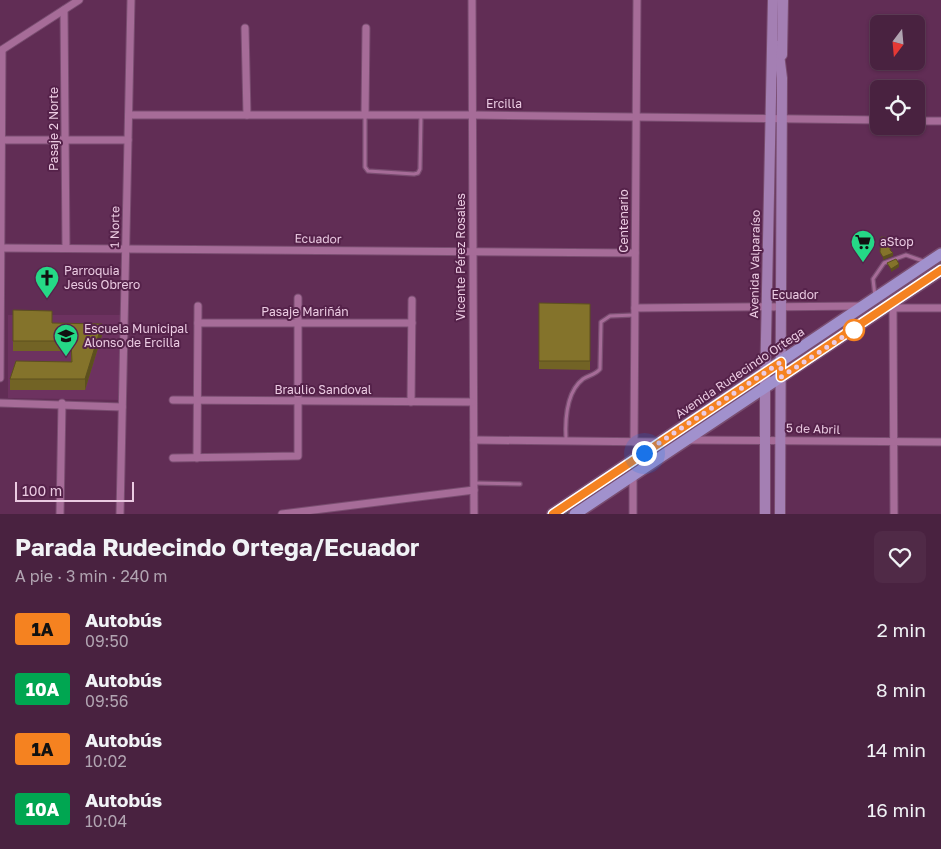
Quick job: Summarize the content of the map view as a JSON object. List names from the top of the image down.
{
  "streets": {
    "main road": ["Avenida Valparaíso", "Avenida Rudecindo Ortega"],
    "street": [
      "Ercilla",
      "Pasaje 2 Norte",
      "Centenario",
      "1 Norte",
      "Ecuador",
      "Vicente Pérez Rosales",
      "Pasaje Mariñán",
      "Braulio Sandoval",
      "5 de Abril"
    ]
  },
  "crossings": [
    ["Ercilla", "Centenario"],
    ["Ercilla", "1 Norte"],
    ["Ercilla", "Vicente Pérez Rosales"],
    ["Ercilla", "Avenida Valparaíso"],
    ["Pasaje 2 Norte", "Ecuador"],
    ["Centenario", "Ecuador"],
    ["1 Norte", "Ecuador"],
    ["Ecuador", "Vicente Pérez Rosales"],
    ["Ecuador", "Avenida Valparaíso"],
    ["Ecuador", "Avenida Rudecindo Ortega"],
    ["Vicente Pérez Rosales", "Braulio Sandoval"],
    ["Avenida Valparaíso", "Avenida Rudecindo Ortega"],
    ["Avenida Valparaíso", "5 de Abril"],
    ["Avenida Rudecindo Ortega", "5 de Abril"]
  ],
  "places": {
    "supermarket": ["aStop"],
    "church": ["Parroquia Jesús Obrero"],
    "school or university": ["Escuela Municipal Alonso de Ercilla"]
  },
  "lines": ["bus line 1A"],
  "scale_bar": "100 m",
  "north": "bottom",
  "page": {
    "scale": "100 m",
    "heading": ["Parada Rudecindo Ortega/Ecuador", "A pie · 3 min · 240 m"],
    "list": [
      {
        "mark": "1A",
        "name": "Autobús",
        "note": "09:50",
        "value": "2 min"
      },
      {
        "mark": "10A",
        "name": "Autobús",
        "note": "09:56",
        "value": "8 min"
      },
      {
        "mark": "1A",
        "name": "Autobús",
        "note": "10:02",
        "value": "14 min"
      },
      {
        "mark": "10A",
        "name": "Autobús",
        "note": "10:04",
        "value": "16 min"
      }
    ]
  }
}
